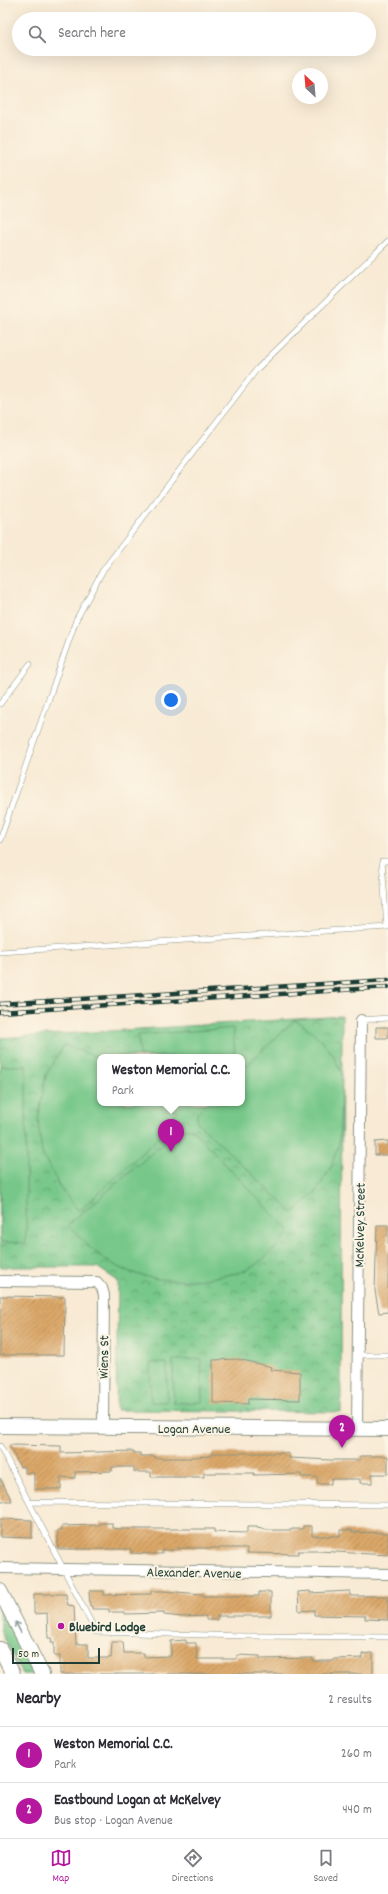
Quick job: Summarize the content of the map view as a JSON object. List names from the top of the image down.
{
  "streets": {
    "main road": ["Logan Avenue"],
    "street": ["McKelvey Street", "Wiens St", "Alexander Avenue"]
  },
  "crossings": [
    ["McKelvey Street", "Logan Avenue"],
    ["Wiens St", "Logan Avenue"]
  ],
  "places": ["Bluebird Lodge"],
  "scale_bar": "50 m",
  "north": "top left",
  "page": {
    "search": "Search here",
    "popup": ["Weston Memorial C.C.", "Park"],
    "pins": ["1", "2"],
    "scale": "50 m",
    "heading": ["Nearby", "2 results"],
    "list": [
      {
        "mark": "1",
        "name": "Weston Memorial C.C.",
        "note": "Park",
        "value": "260 m"
      },
      {
        "mark": "2",
        "name": "Eastbound Logan at McKelvey",
        "note": "Bus stop · Logan Avenue",
        "value": "440 m"
      }
    ],
    "nav": ["Map", "Directions", "Saved"]
  }
}
